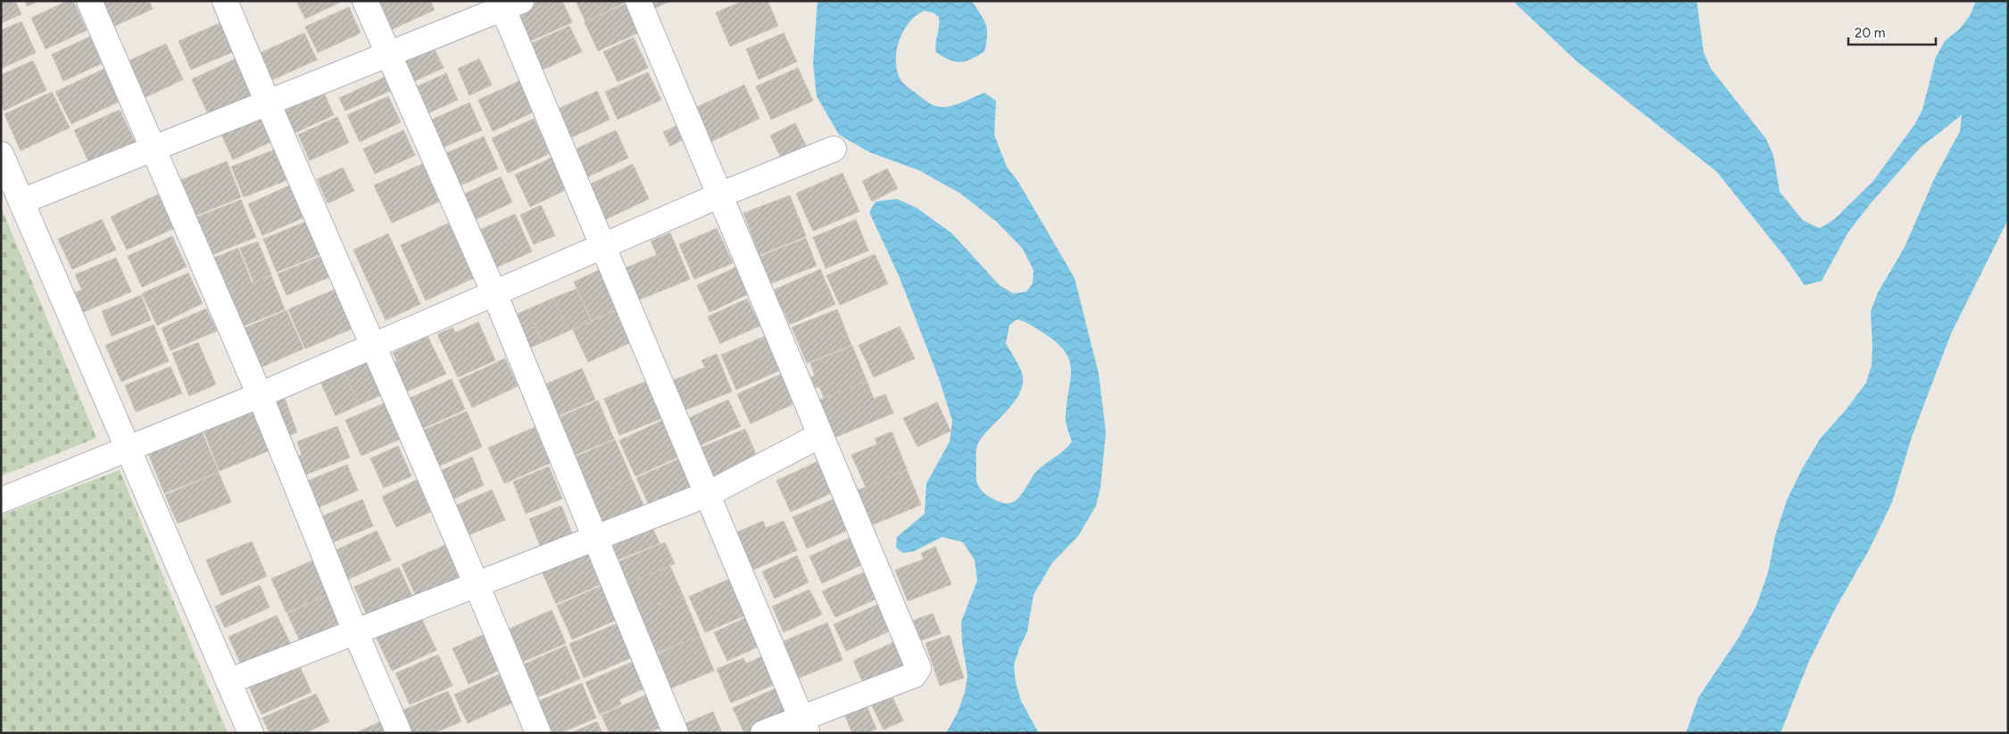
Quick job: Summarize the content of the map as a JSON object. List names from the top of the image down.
{
  "scale_bar": "20 m"
}
